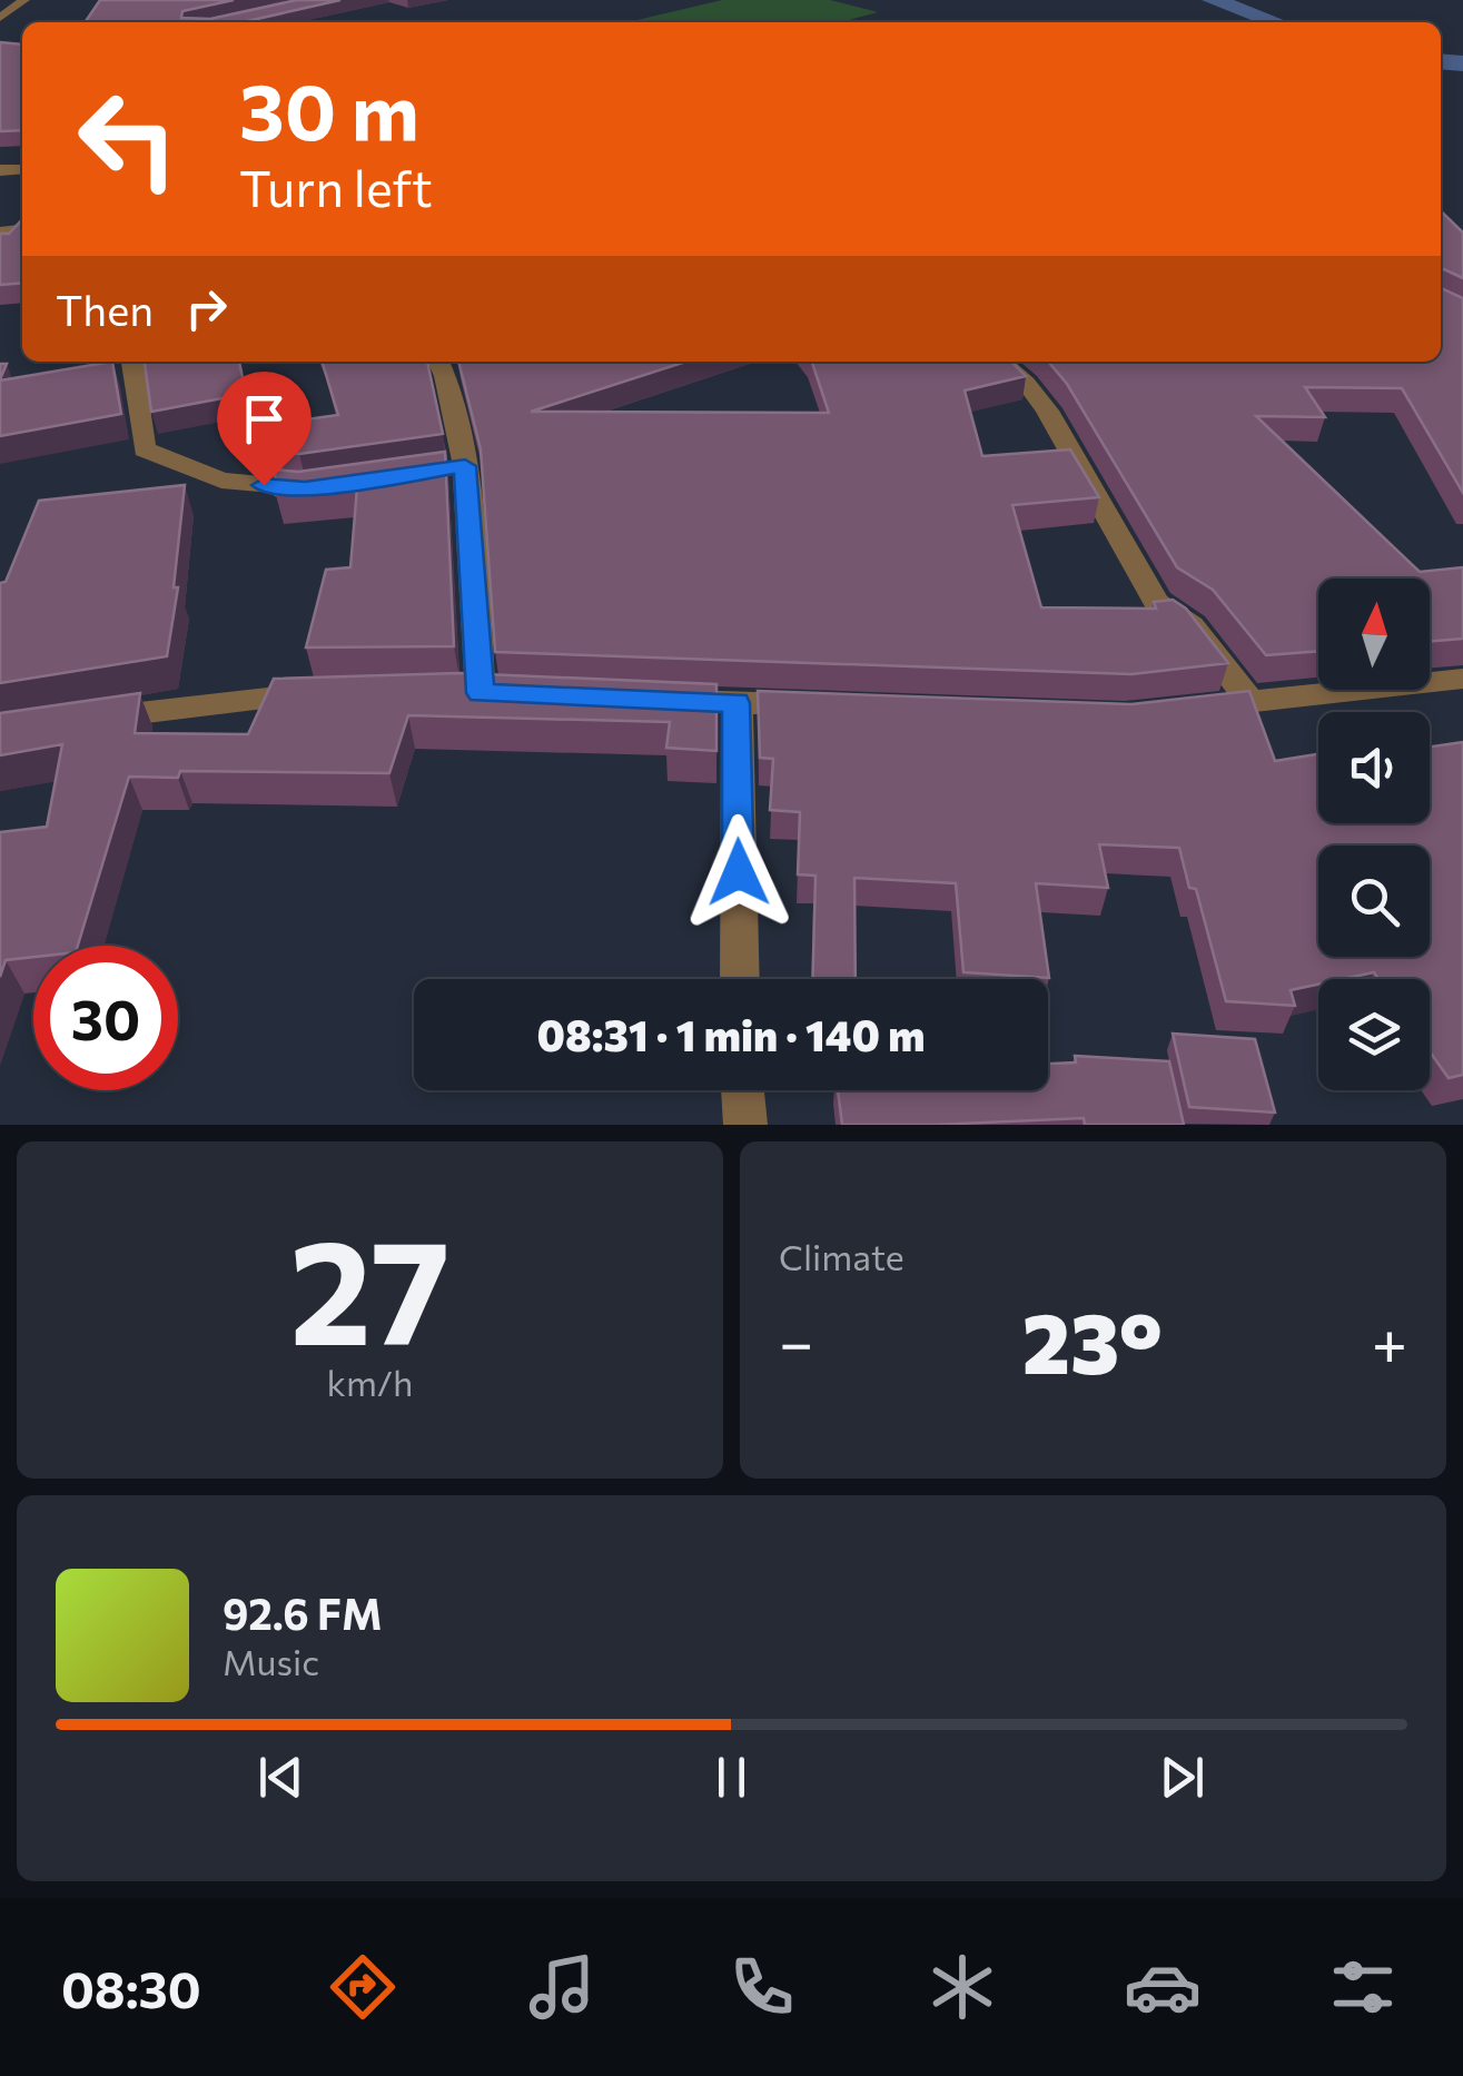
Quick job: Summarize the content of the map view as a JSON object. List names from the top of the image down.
{
  "north": "top",
  "page": {
    "turn": ["30 m", "Turn left"],
    "then": "Then",
    "limit": "30",
    "trip": "08:31 · 1 min · 140 m",
    "tile": [
      ["27", "km/h"],
      "Climate"
    ],
    "heat": ["−", "23°", "+"],
    "song": ["92.6 FM", "Music"],
    "tabs": "08:30"
  }
}
